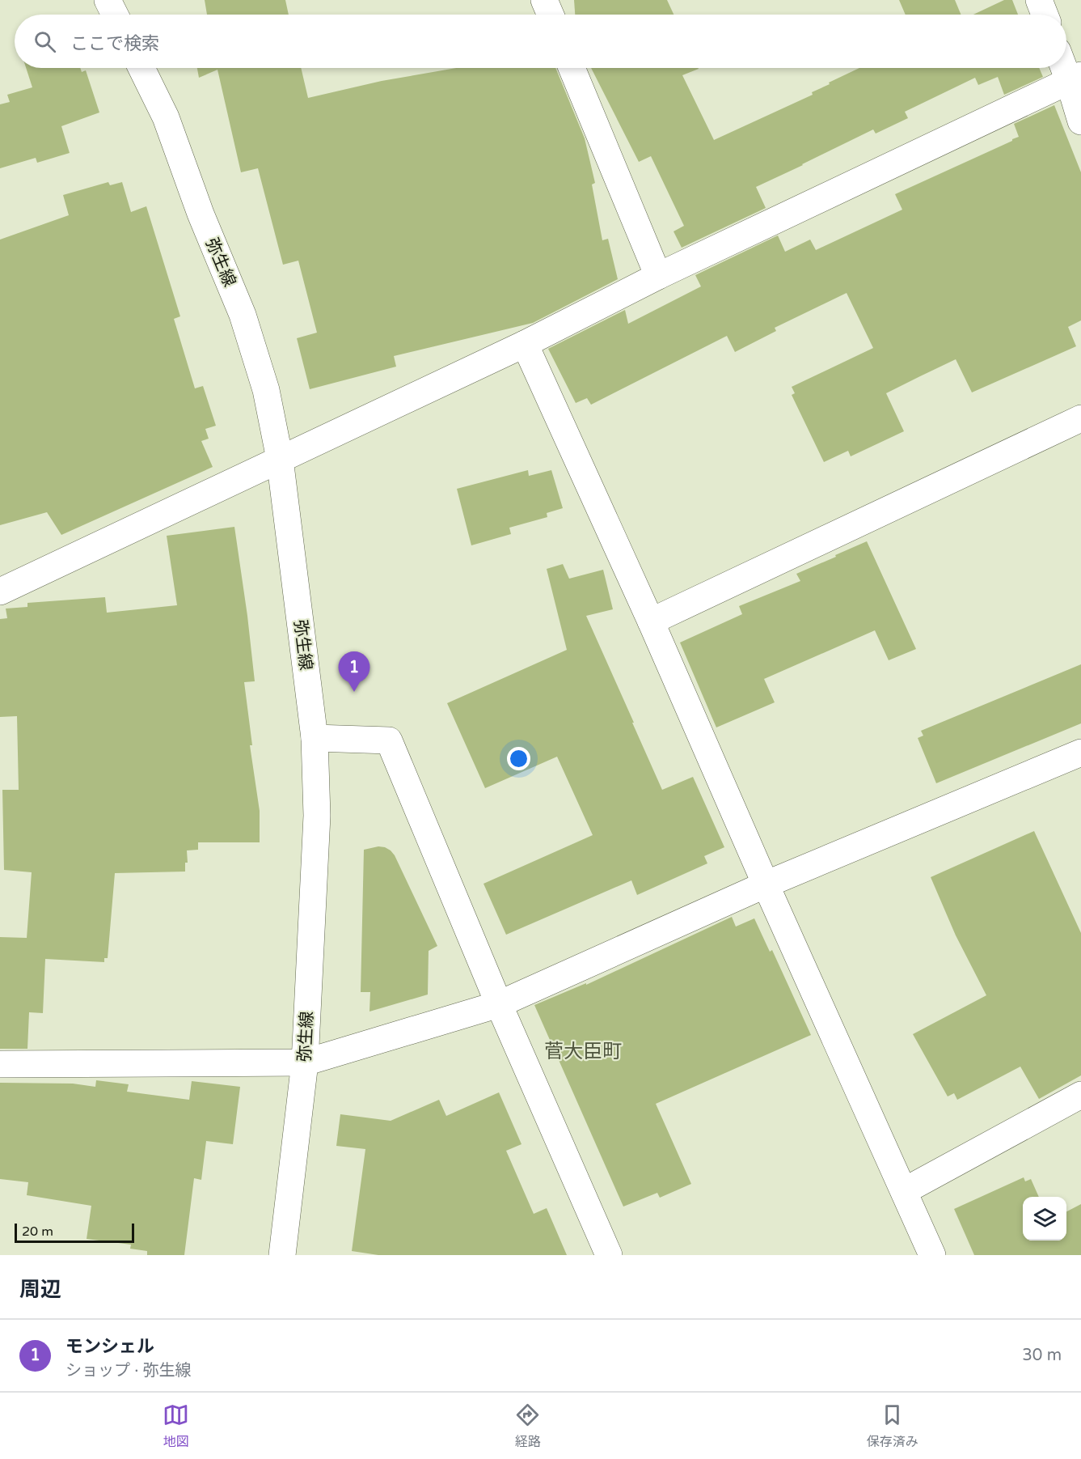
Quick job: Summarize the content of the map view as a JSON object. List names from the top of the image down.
{
  "streets": {
    "street": ["弥生線"]
  },
  "districts": ["菅大臣町"],
  "scale_bar": "20 m",
  "page": {
    "search": "ここで検索",
    "pins": "1",
    "scale": "20 m",
    "heading": "周辺",
    "list": [
      {
        "mark": "1",
        "name": "モンシェル",
        "note": "ショップ · 弥生線",
        "value": "30 m"
      }
    ],
    "nav": ["地図", "経路", "保存済み"]
  }
}
